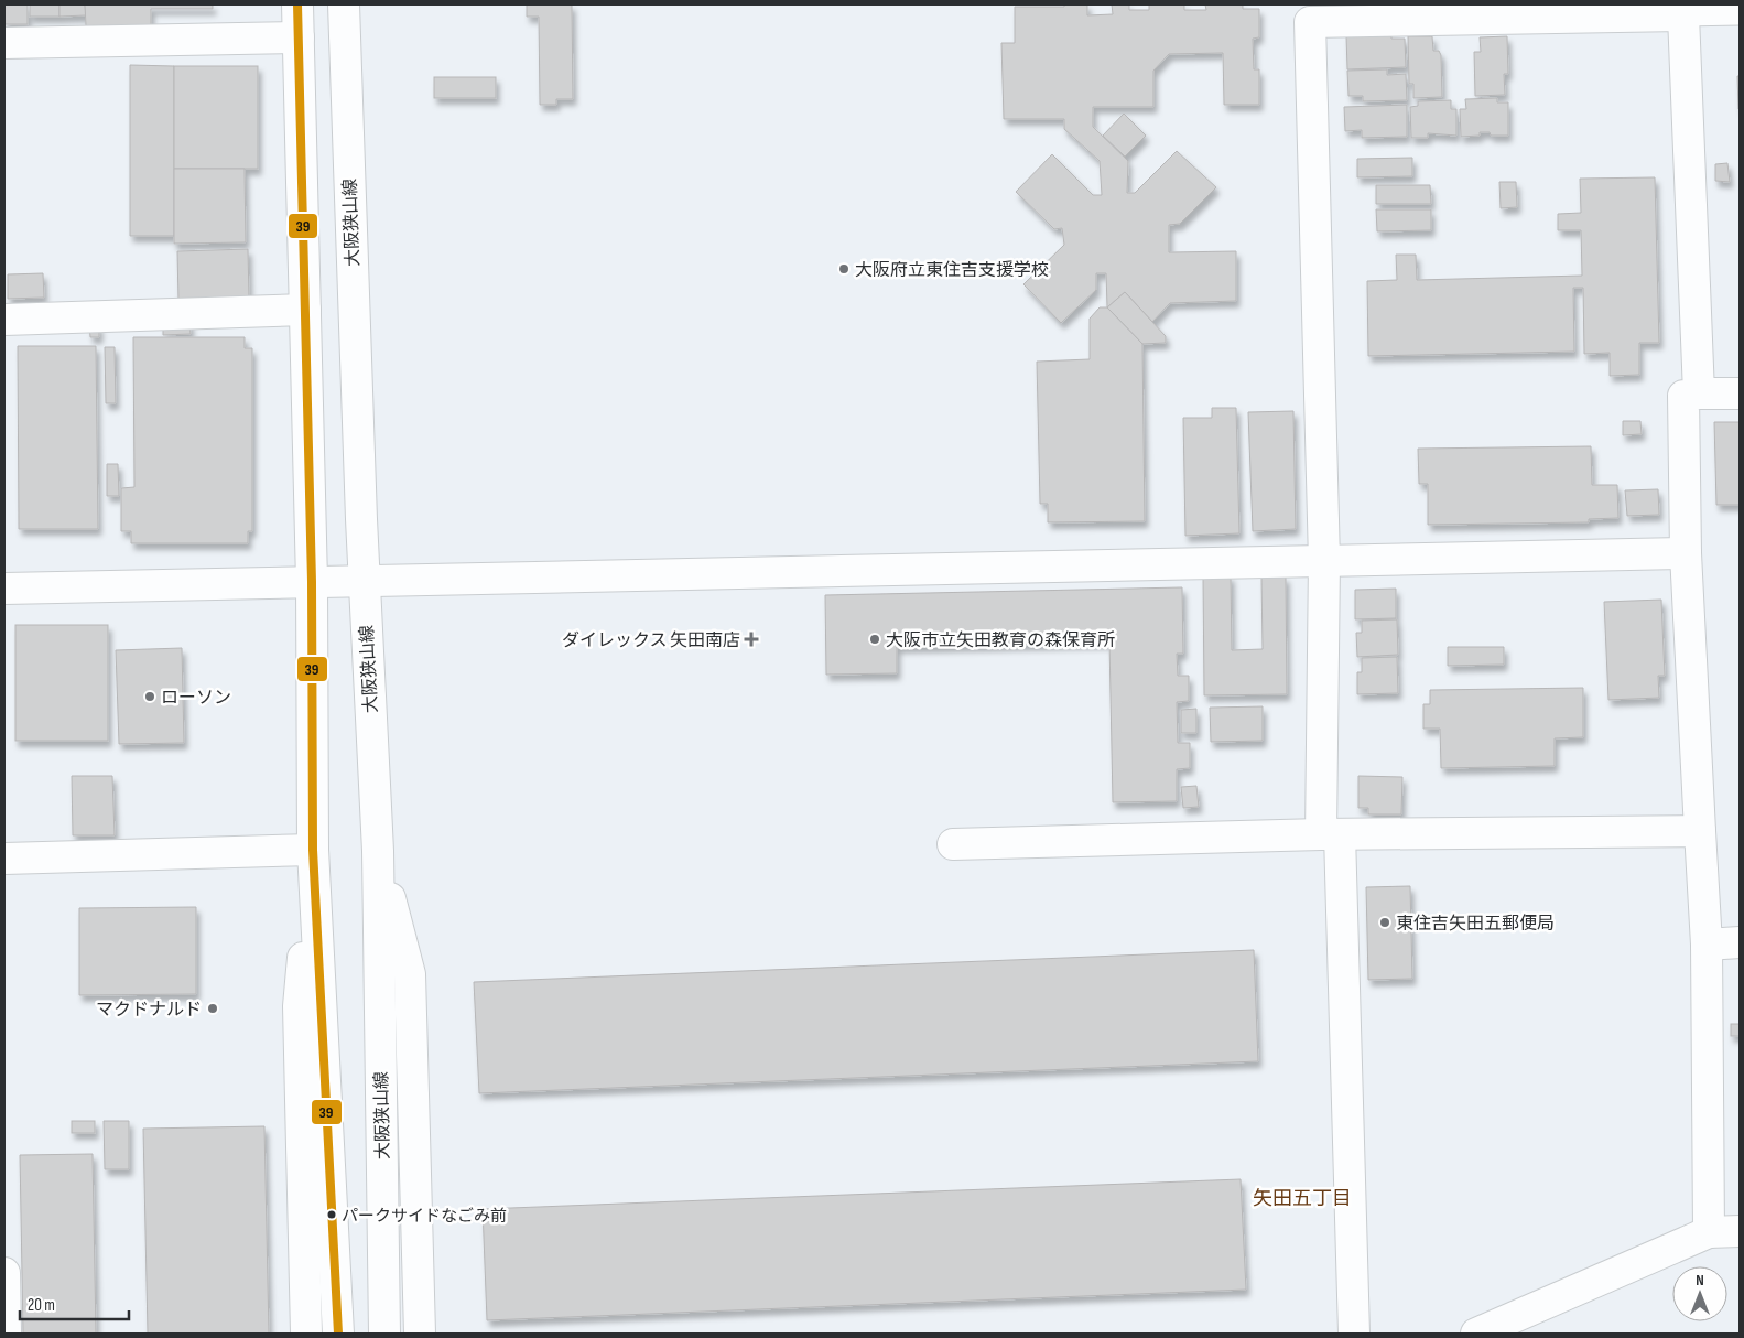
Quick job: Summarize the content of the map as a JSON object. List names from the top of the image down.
{
  "streets": {
    "street": ["大阪狭山線"]
  },
  "districts": ["矢田五丁目"],
  "places": {
    "other": [
      "大阪府立東住吉支援学校",
      "大阪市立矢田教育の森保育所",
      "ローソン",
      "東住吉矢田五郵便局",
      "マクドナルド",
      "パークサイドなごみ前"
    ],
    "health": ["ダイレックス 矢田南店"]
  },
  "lines": ["transit line 39"],
  "scale_bar": "20 m",
  "north": "top"
}
